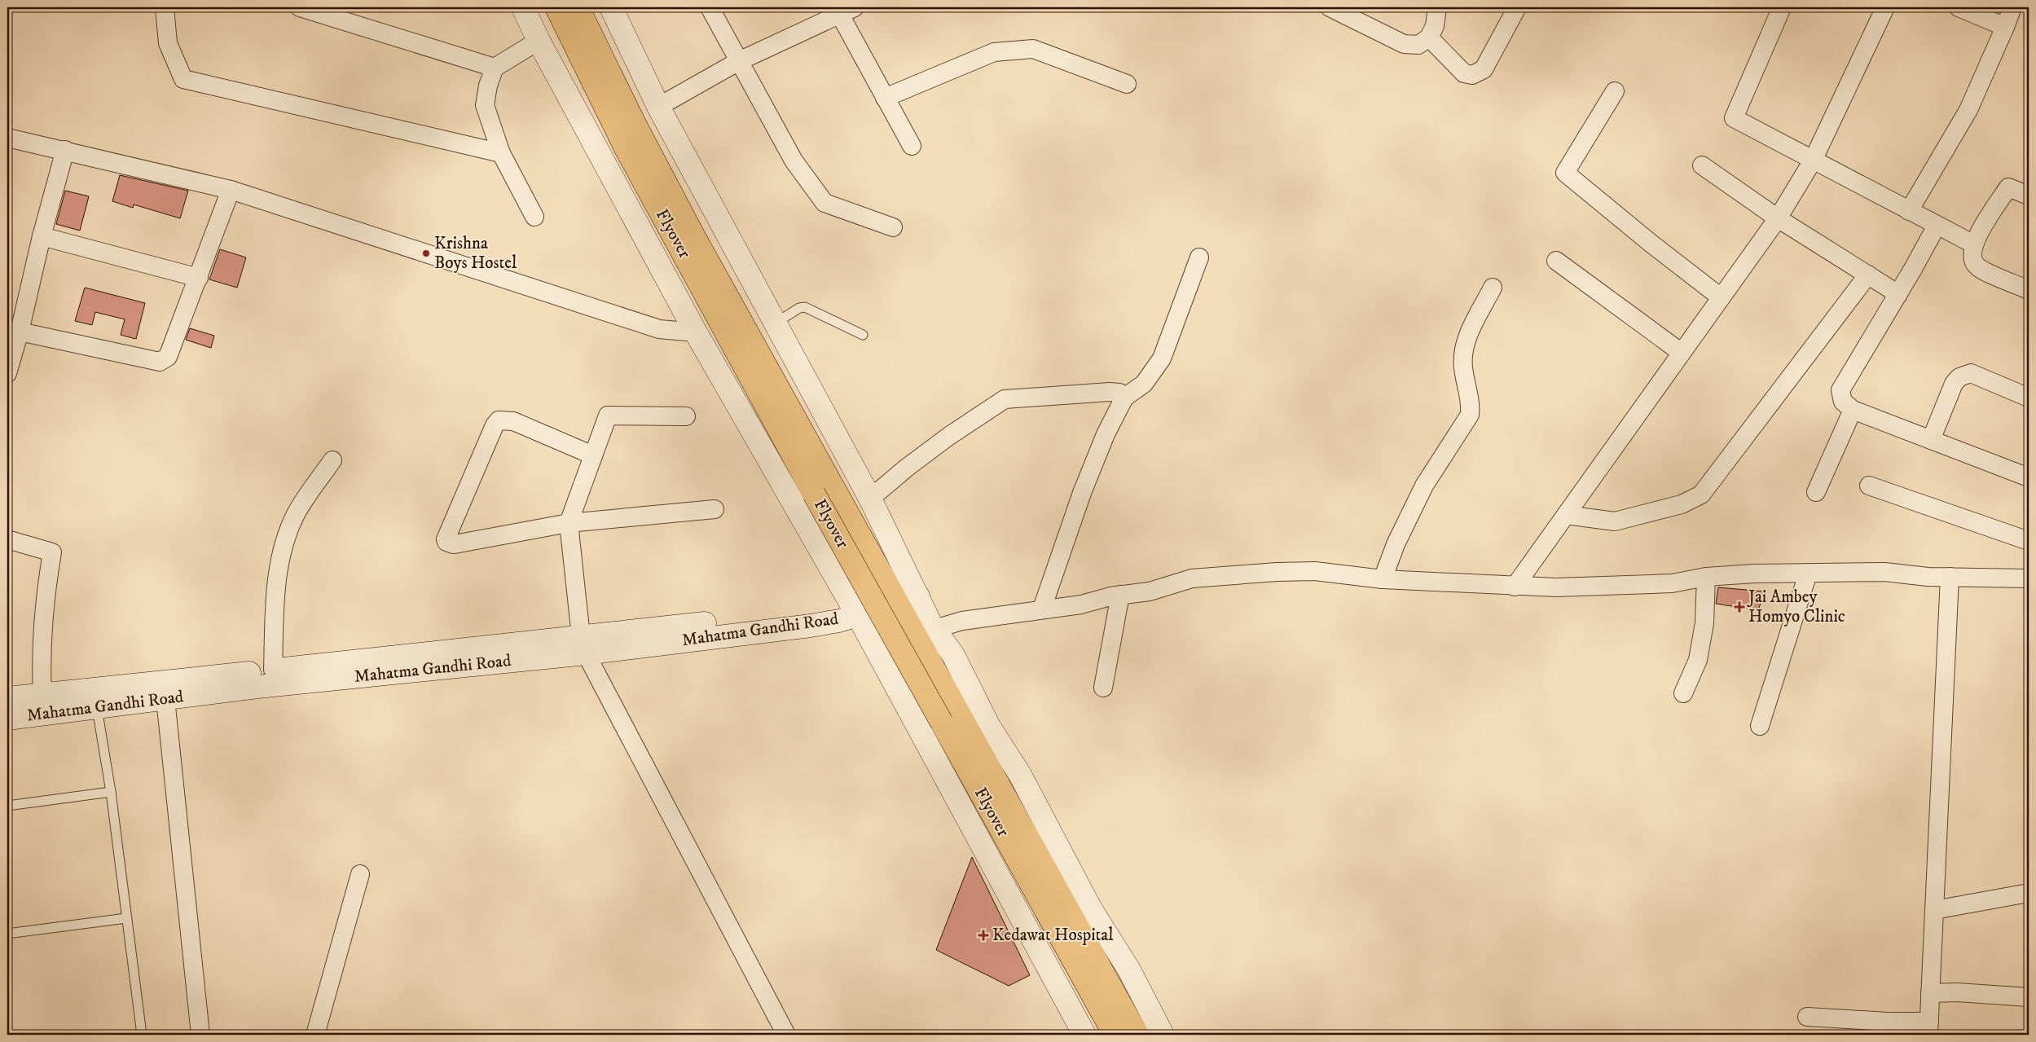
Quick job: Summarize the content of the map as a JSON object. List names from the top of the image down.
{
  "streets": {
    "highway": ["Flyover"],
    "street": ["Mahatma Gandhi Road"]
  },
  "places": {
    "other": ["Krishna Boys Hostel"],
    "health": ["Jai Ambey Homyo Clinic", "Kedawat Hospital"]
  }
}
